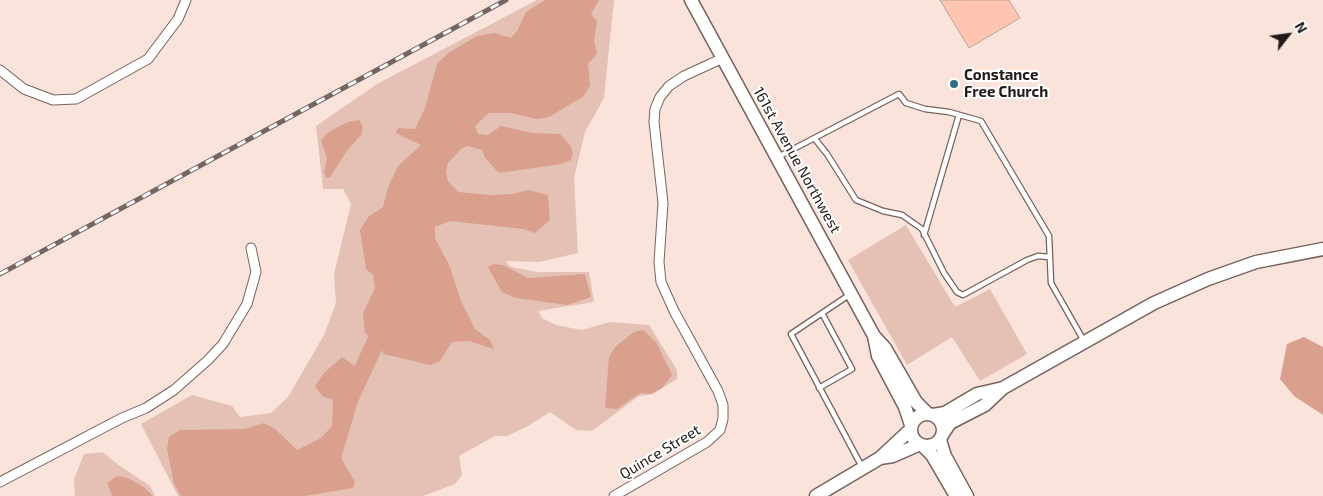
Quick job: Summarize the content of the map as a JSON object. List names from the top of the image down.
{
  "streets": {
    "main road": ["161st Avenue Northwest"],
    "street": ["Quince Street"]
  },
  "crossings": [
    ["161st Avenue Northwest", "Quince Street"]
  ],
  "places": ["Constance Free Church"],
  "north": "top right"
}
